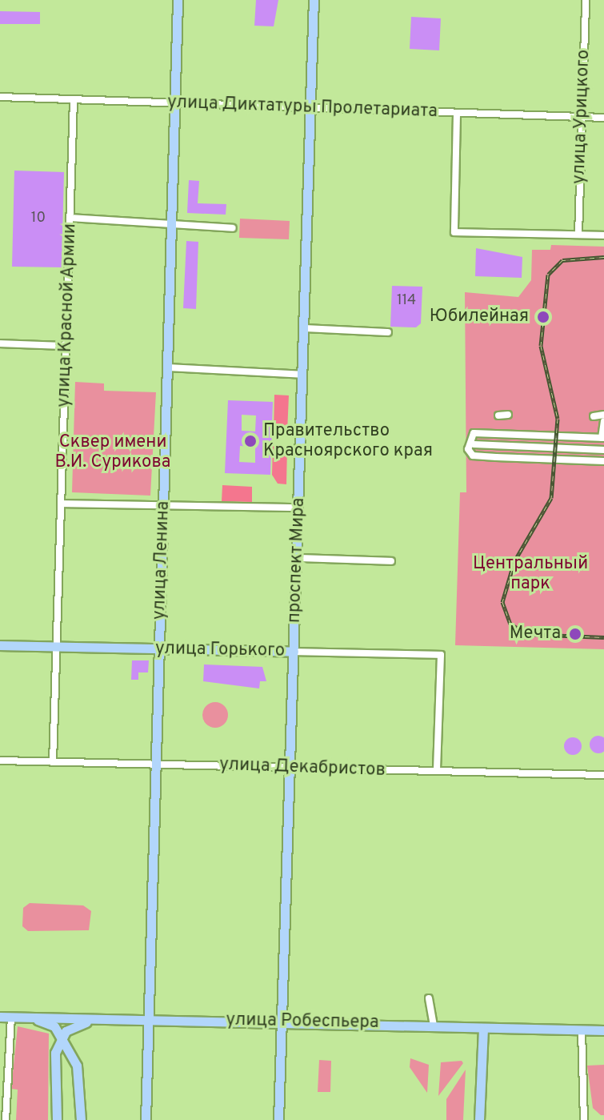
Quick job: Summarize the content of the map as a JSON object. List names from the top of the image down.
{
  "streets": {
    "main road": [
      "улица Ленина",
      "проспект Мира",
      "улица Горького",
      "улица Робеспьера"
    ],
    "street": [
      "улица Диктатуры Пролетариата",
      "улица Урицкого",
      "улица Красной Армии",
      "улица Декабристов"
    ]
  },
  "crossings": [
    ["улица Диктатуры Пролетариата", "улица Урицкого"],
    ["улица Диктатуры Пролетариата", "улица Красной Армии"],
    ["улица Диктатуры Пролетариата", "улица Ленина"],
    ["улица Диктатуры Пролетариата", "проспект Мира"],
    ["улица Красной Армии", "улица Горького"],
    ["улица Красной Армии", "улица Декабристов"],
    ["улица Ленина", "улица Горького"],
    ["улица Ленина", "улица Декабристов"],
    ["улица Ленина", "улица Робеспьера"],
    ["проспект Мира", "улица Горького"],
    ["проспект Мира", "улица Декабристов"],
    ["проспект Мира", "улица Робеспьера"],
    ["улица Горького", "улица Декабристов"]
  ],
  "parks": ["Сквер имени В.И. Сурикова", "Центральный парк"],
  "places": ["Юбилейная", "Правительство Красноярского края", "Мечта"],
  "house_numbers": ["10", "114"]
}
